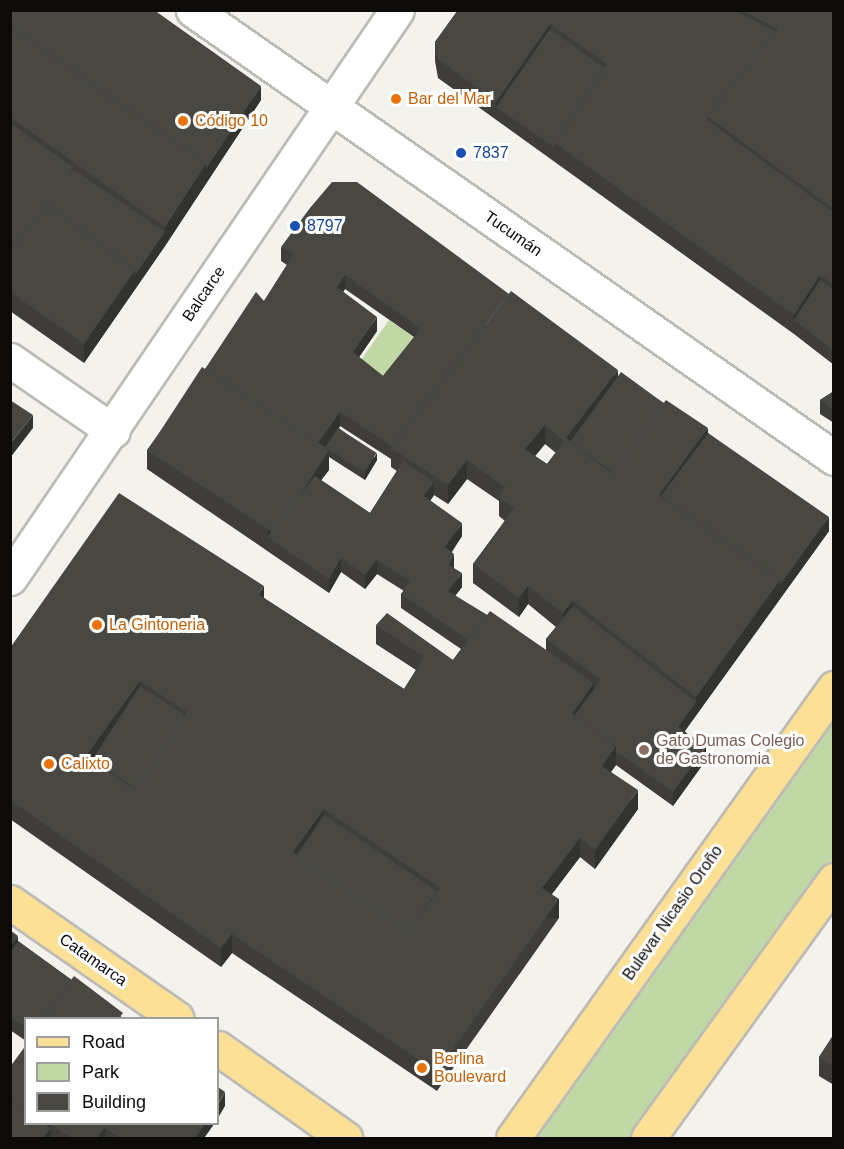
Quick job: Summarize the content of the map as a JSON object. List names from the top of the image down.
{
  "streets": {
    "main road": ["Bulevar Nicasio Oroño", "Catamarca"],
    "street": ["Tucumán", "Balcarce"]
  },
  "crossings": [
    ["Tucumán", "Balcarce"]
  ],
  "places": [
    "Bar del Mar",
    "Código 10",
    "7837",
    "8797",
    "La Gintoneria",
    "Gato Dumas Colegio de Gastronomia",
    "Calixto",
    "Berlina Boulevard"
  ],
  "legend": ["Road", "Park", "Building"]
}
